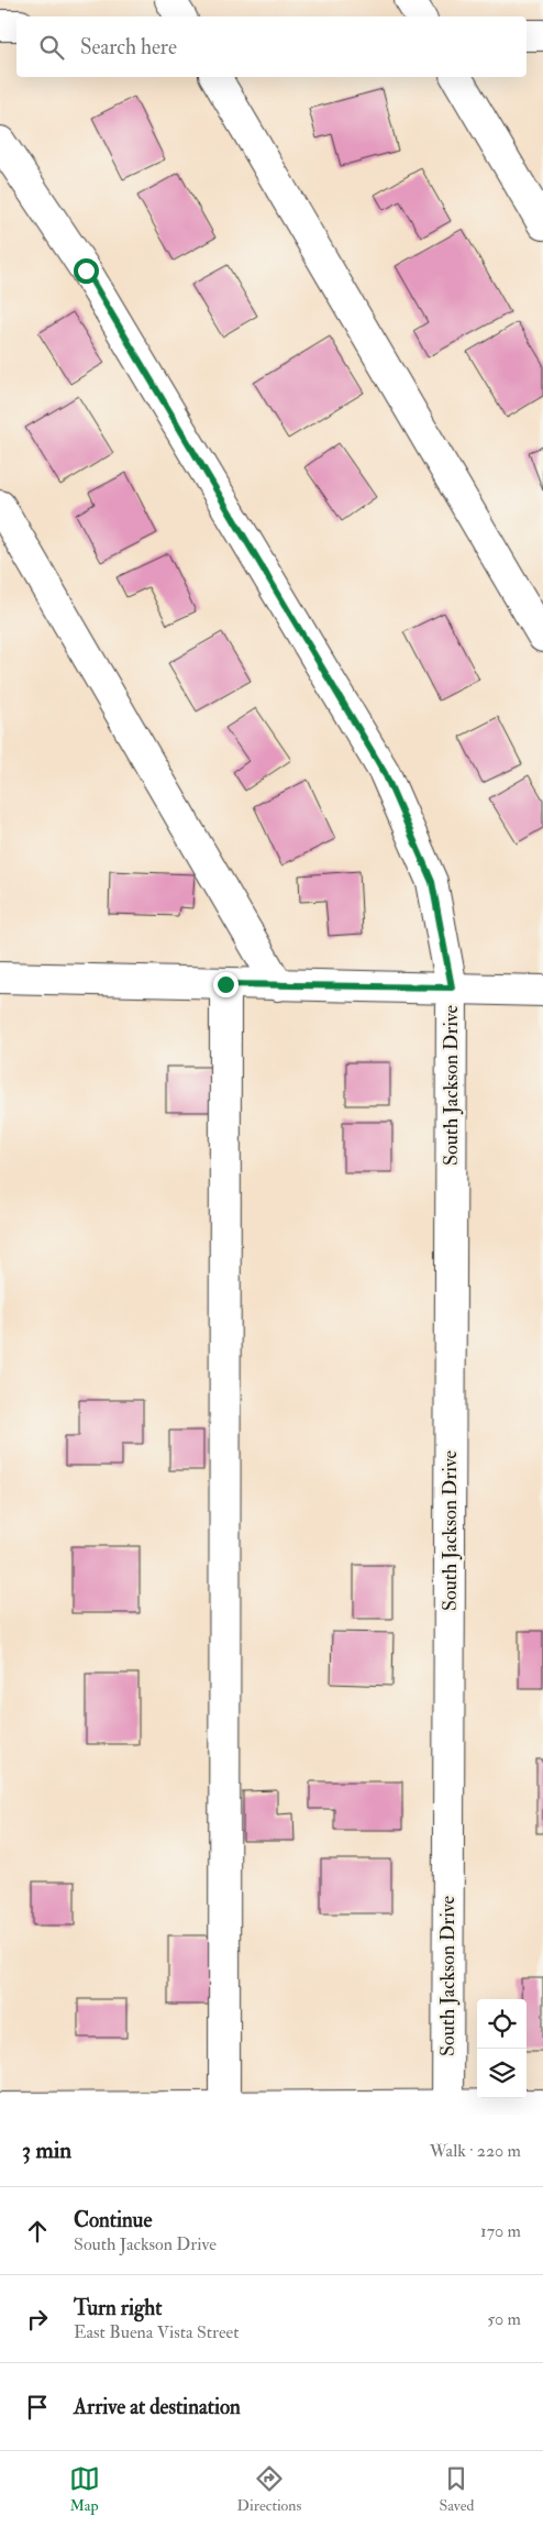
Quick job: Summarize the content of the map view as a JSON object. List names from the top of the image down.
{
  "streets": {
    "street": ["South Jackson Drive"]
  },
  "page": {
    "search": "Search here",
    "heading": ["3 min", "Walk · 220 m"],
    "list": [
      ["Continue", "South Jackson Drive", "170 m"],
      ["Turn right", "East Buena Vista Street", "50 m"],
      "Arrive at destination"
    ],
    "nav": ["Map", "Directions", "Saved"]
  }
}
